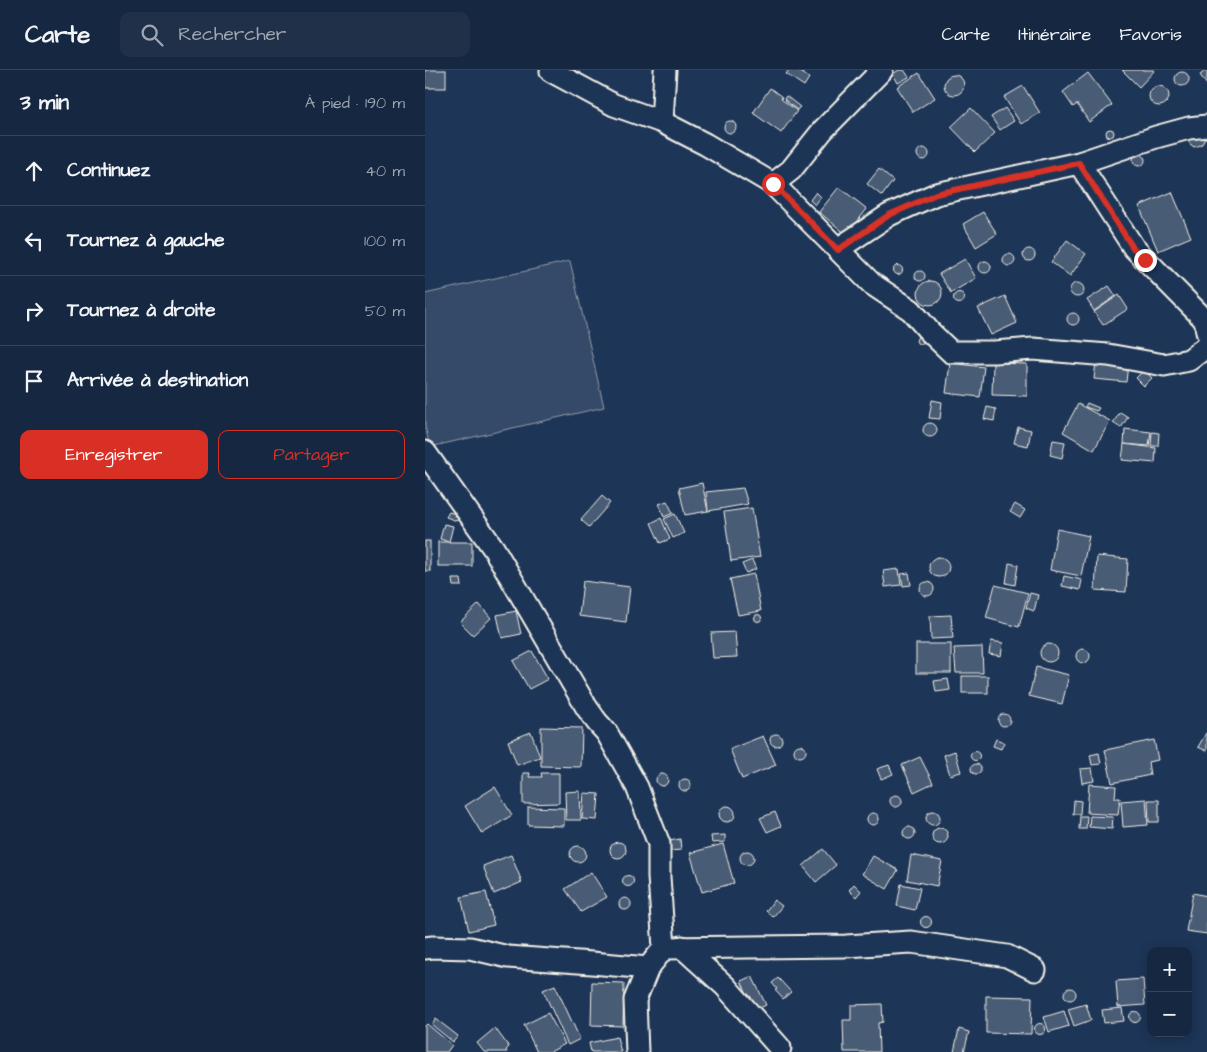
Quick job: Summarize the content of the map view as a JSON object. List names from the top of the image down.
{
  "page": {
    "header": "Carte",
    "search": "Rechercher",
    "nav": ["Carte", "Itinéraire", "Favoris"],
    "heading": ["3 min", "À pied · 190 m"],
    "list": [
      ["Continuez", "40 m"],
      ["Tournez à gauche", "100 m"],
      ["Tournez à droite", "50 m"],
      "Arrivée à destination"
    ],
    "buttons": ["Enregistrer", "Partager"],
    "map_buttons": ["+", "−"]
  }
}
